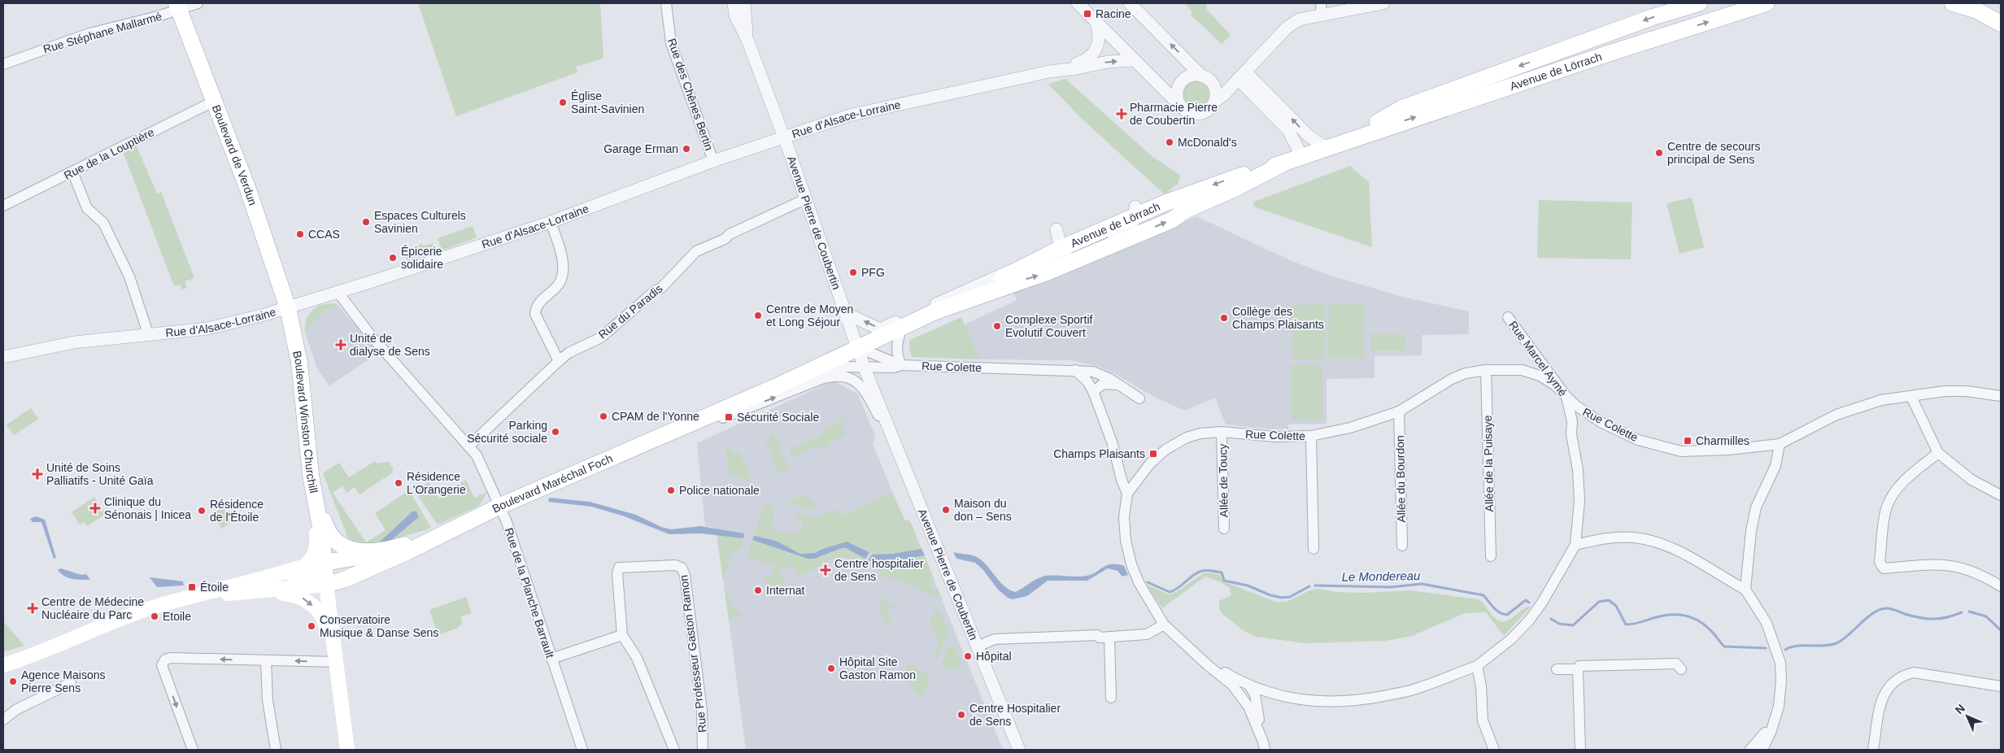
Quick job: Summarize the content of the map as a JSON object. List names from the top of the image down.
{
  "streets": {
    "main road": [
      "Avenue de Lörrach",
      "Boulevard de Verdun",
      "Boulevard Winston Churchill",
      "Boulevard Maréchal Foch"
    ],
    "street": [
      "Rue Stéphane Mallarmé",
      "Rue des Chênes Bertin",
      "Rue d'Alsace-Lorraine",
      "Rue de la Louptière",
      "Avenue Pierre de Coubertin",
      "Rue du Paradis",
      "Rue Marcel Aymé",
      "Rue Colette",
      "Allée de la Puisaye",
      "Allée du Bourdon",
      "Allée de Toucy",
      "Rue de la Planche Barrault",
      "Rue Professeur Gaston Ramon"
    ]
  },
  "crossings": [
    ["Rue Stéphane Mallarmé", "Boulevard de Verdun"],
    ["Avenue de Lörrach", "Avenue Pierre de Coubertin"],
    ["Avenue de Lörrach", "Rue Colette"],
    ["Avenue de Lörrach", "Boulevard Maréchal Foch"],
    ["Rue des Chênes Bertin", "Rue d'Alsace-Lorraine"],
    ["Rue d'Alsace-Lorraine", "Boulevard de Verdun"],
    ["Rue d'Alsace-Lorraine", "Avenue Pierre de Coubertin"],
    ["Rue d'Alsace-Lorraine", "Boulevard Winston Churchill"],
    ["Rue d'Alsace-Lorraine", "Rue de la Planche Barrault"],
    ["Rue de la Louptière", "Boulevard de Verdun"],
    ["Boulevard de Verdun", "Boulevard Winston Churchill"],
    ["Avenue Pierre de Coubertin", "Rue du Paradis"],
    ["Avenue Pierre de Coubertin", "Rue Colette"],
    ["Avenue Pierre de Coubertin", "Boulevard Maréchal Foch"],
    ["Rue du Paradis", "Rue de la Planche Barrault"],
    ["Rue Marcel Aymé", "Rue Colette"],
    ["Rue Colette", "Allée de la Puisaye"],
    ["Rue Colette", "Allée du Bourdon"],
    ["Rue Colette", "Allée de Toucy"],
    ["Rue Colette", "Boulevard Maréchal Foch"],
    ["Boulevard Winston Churchill", "Boulevard Maréchal Foch"],
    ["Boulevard Maréchal Foch", "Rue de la Planche Barrault"]
  ],
  "water": ["Le Mondereau"],
  "places": {
    "transit": [
      "Racine",
      "Sécurité Sociale",
      "Charmilles",
      "Champs Plaisants",
      "Étoile"
    ],
    "other": [
      "Église Saint-Savinien",
      "McDonald's",
      "Garage Erman",
      "Centre de secours principal de Sens",
      "Espaces Culturels Savinien",
      "CCAS",
      "Épicerie solidaire",
      "PFG",
      "Centre de Moyen et Long Séjour",
      "Collège des Champs Plaisants",
      "Complexe Sportif Evolutif Couvert",
      "CPAM de l'Yonne",
      "Parking Sécurité sociale",
      "Résidence L'Orangerie",
      "Police nationale",
      "Maison du don – Sens",
      "Résidence de l'Étoile",
      "Internat",
      "Etoile",
      "Conservatoire Musique & Danse Sens",
      "Hôpital",
      "Hôpital Site Gaston Ramon",
      "Agence Maisons Pierre Sens",
      "Centre Hospitalier de Sens"
    ],
    "health": [
      "Pharmacie Pierre de Coubertin",
      "Unité de dialyse de Sens",
      "Unité de Soins Palliatifs - Unité Gaïa",
      "Clinique du Sénonais | Inicea",
      "Centre hospitalier de Sens",
      "Centre de Médecine Nucléaire du Parc"
    ]
  },
  "north": "top left"
}
